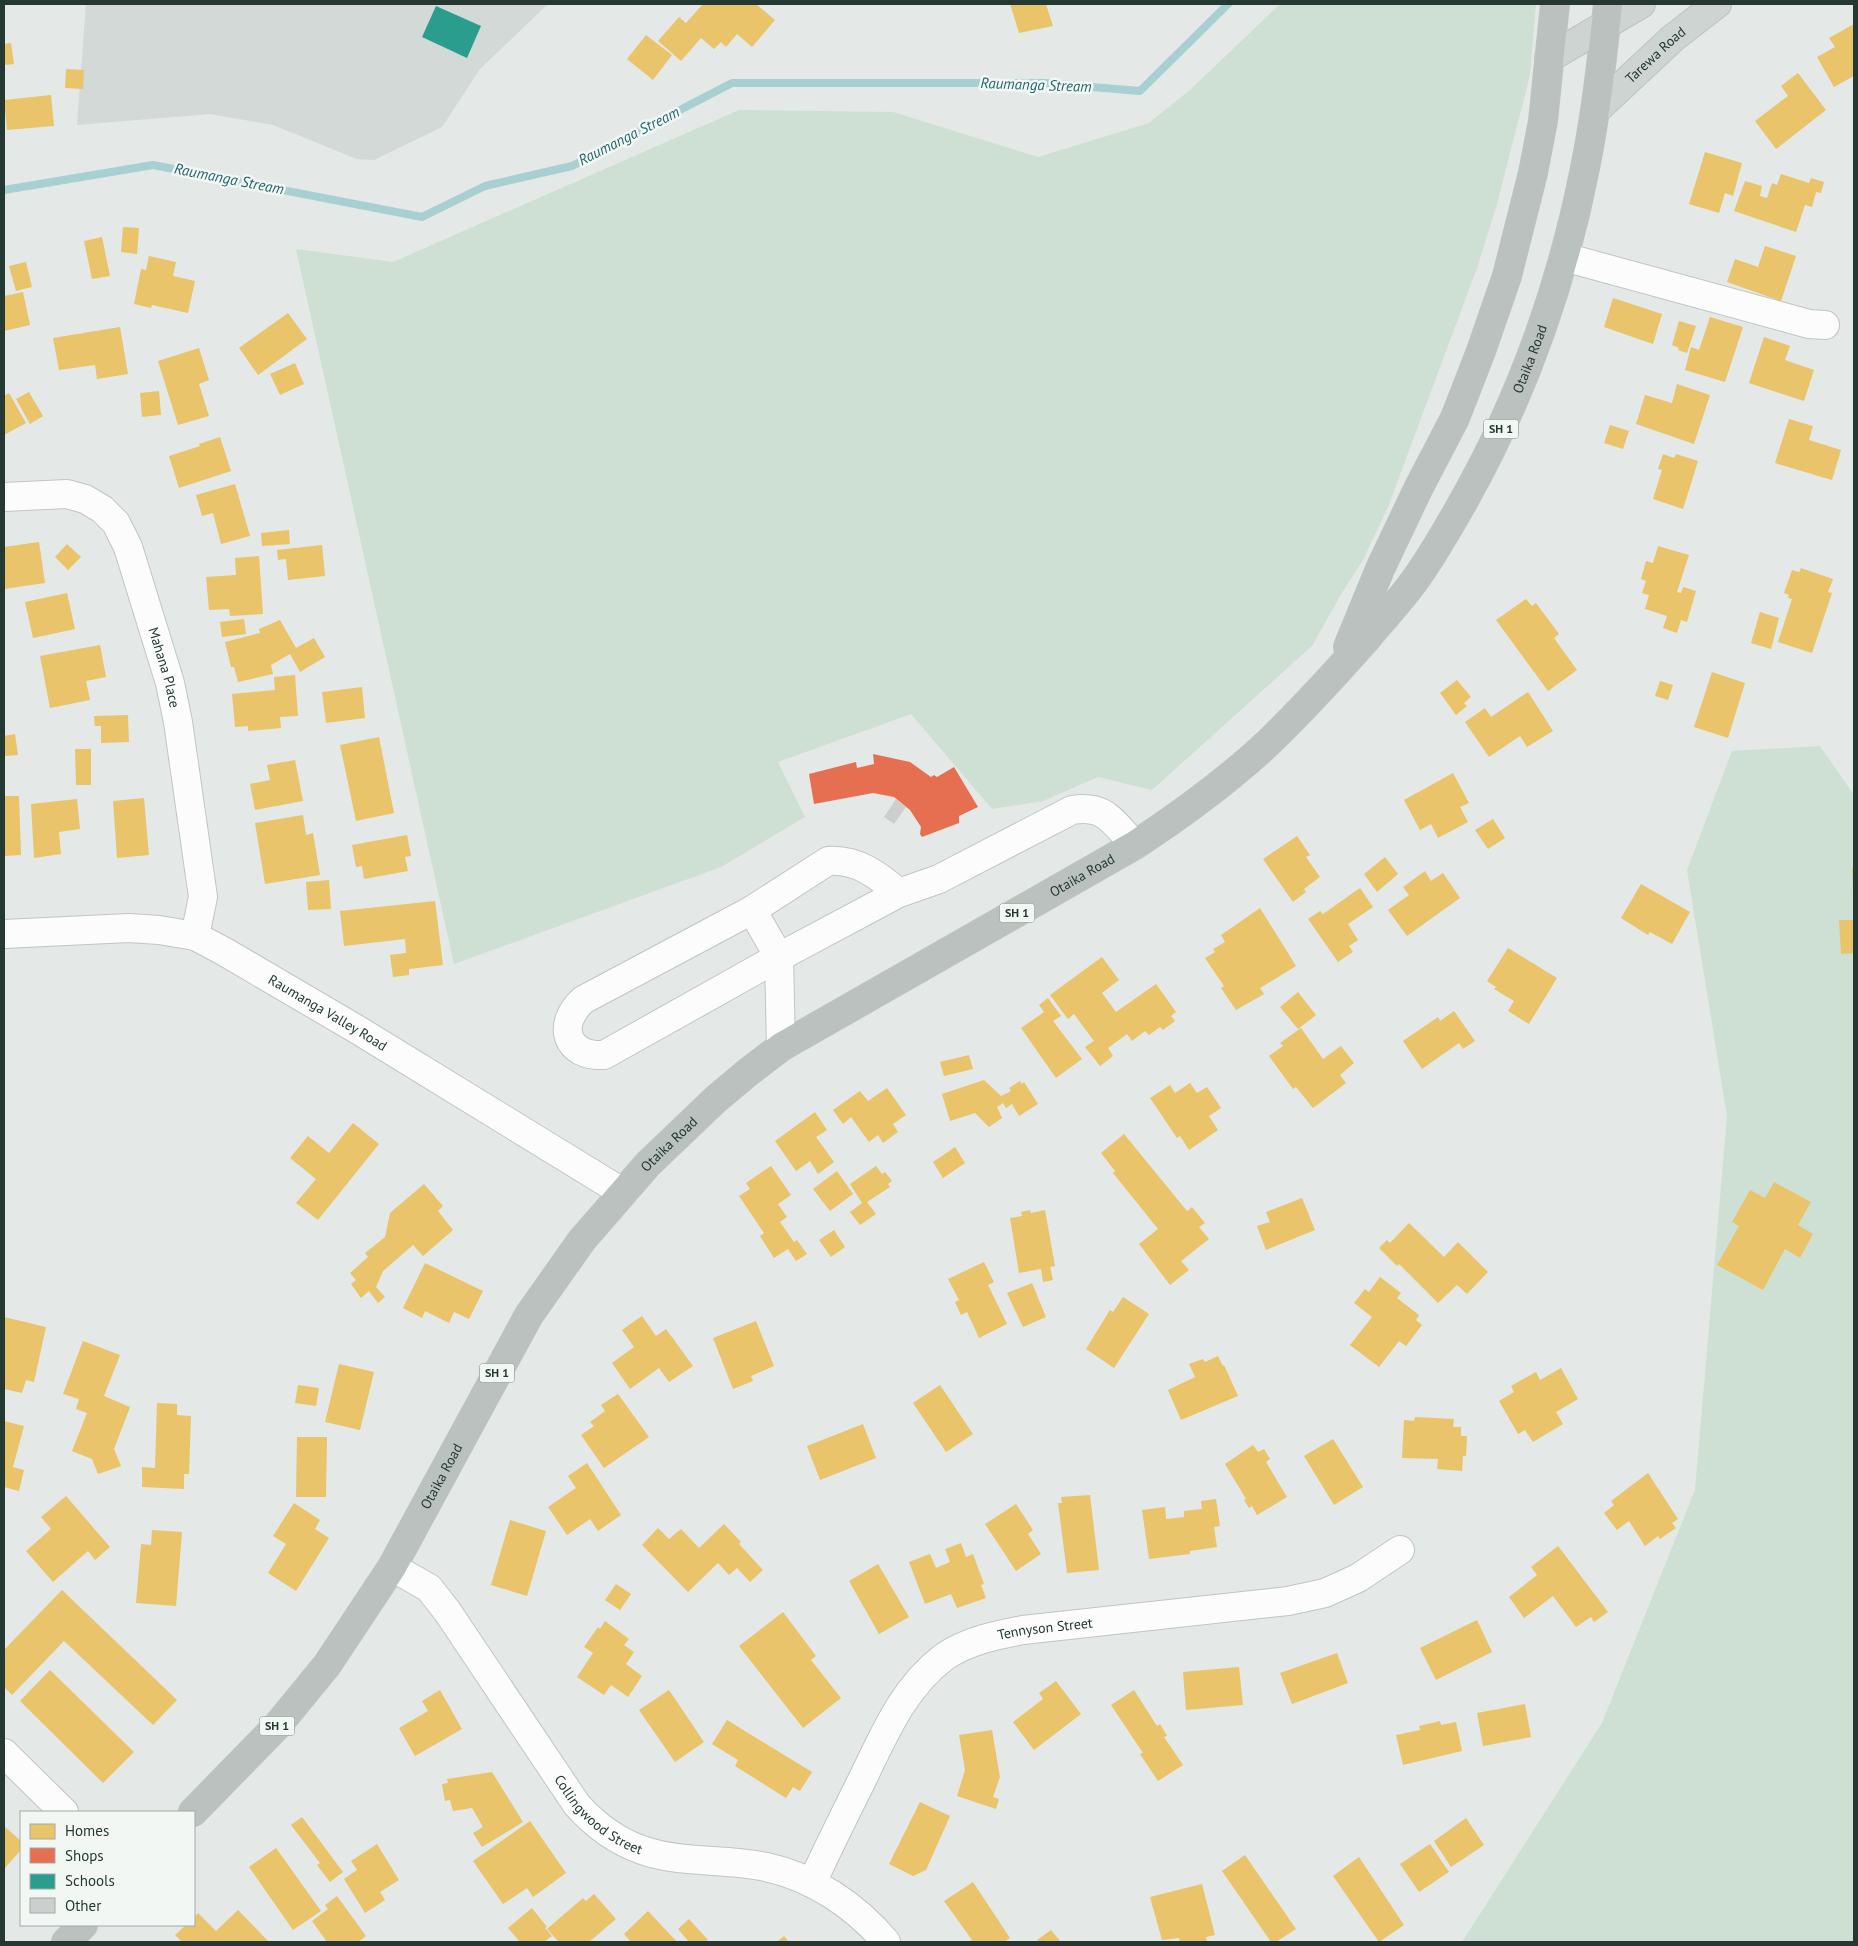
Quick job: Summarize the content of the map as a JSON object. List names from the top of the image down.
{
  "streets": {
    "highway": ["Otaika Road", "SH 1"],
    "main road": ["Tarewa Road"],
    "street": [
      "Mahana Place",
      "Raumanga Valley Road",
      "Tennyson Street",
      "Collingwood Street"
    ]
  },
  "crossings": [
    ["Tarewa Road", "Otaika Road"],
    ["Otaika Road", "Raumanga Valley Road"],
    ["Otaika Road", "Collingwood Street"],
    ["Mahana Place", "Raumanga Valley Road"],
    ["Tennyson Street", "Collingwood Street"]
  ],
  "water": ["Raumanga Stream"],
  "legend": [
    "Homes",
    "Shops",
    "Schools",
    "Other"
  ]
}
